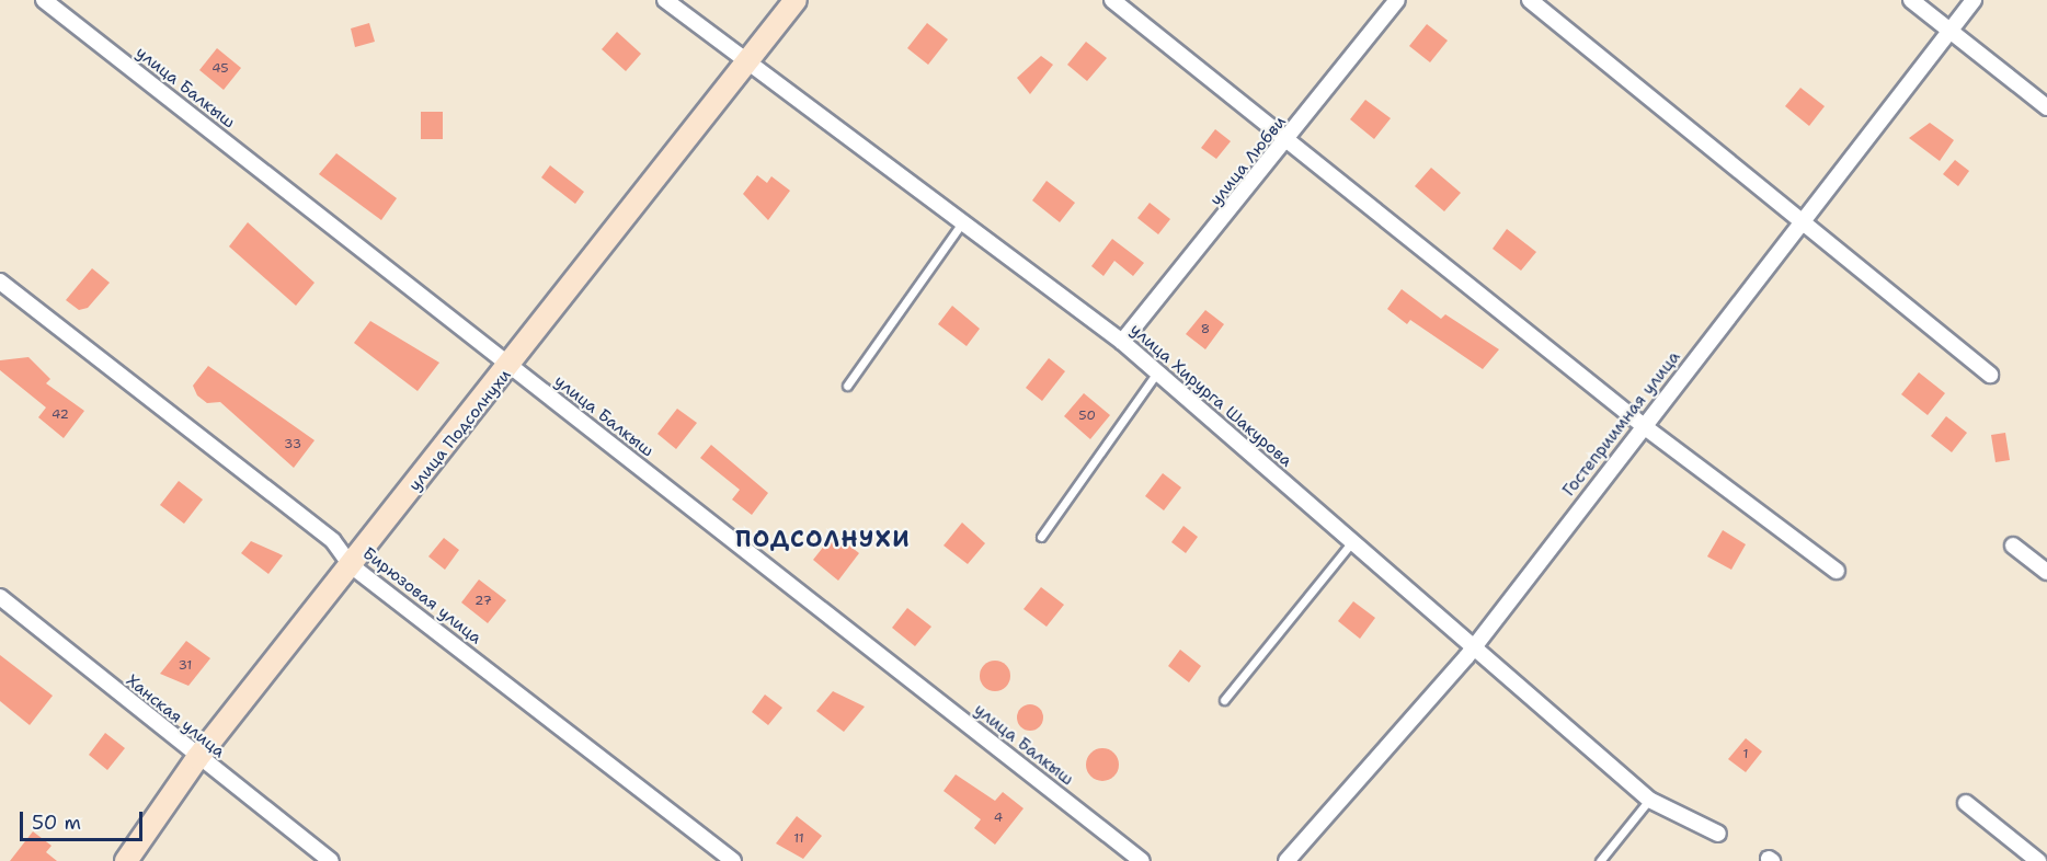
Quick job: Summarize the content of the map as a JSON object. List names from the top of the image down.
{
  "streets": {
    "street": [
      "улица Балкыш",
      "улица Любви",
      "улица Хирурга Шакурова",
      "Гостеприимная улица",
      "улица Подсолнухи",
      "Бирюзовая улица",
      "Ханская улица"
    ]
  },
  "crossings": [
    ["улица Балкыш", "улица Подсолнухи"],
    ["улица Любви", "улица Хирурга Шакурова"],
    ["улица Хирурга Шакурова", "Гостеприимная улица"],
    ["улица Хирурга Шакурова", "улица Подсолнухи"],
    ["улица Подсолнухи", "Бирюзовая улица"],
    ["улица Подсолнухи", "Ханская улица"]
  ],
  "districts": ["ПОДСОЛНУХИ"],
  "house_numbers": [
    "45",
    "8",
    "42",
    "50",
    "33",
    "27",
    "31",
    "1",
    "4",
    "11"
  ],
  "scale_bar": "50 m"
}
